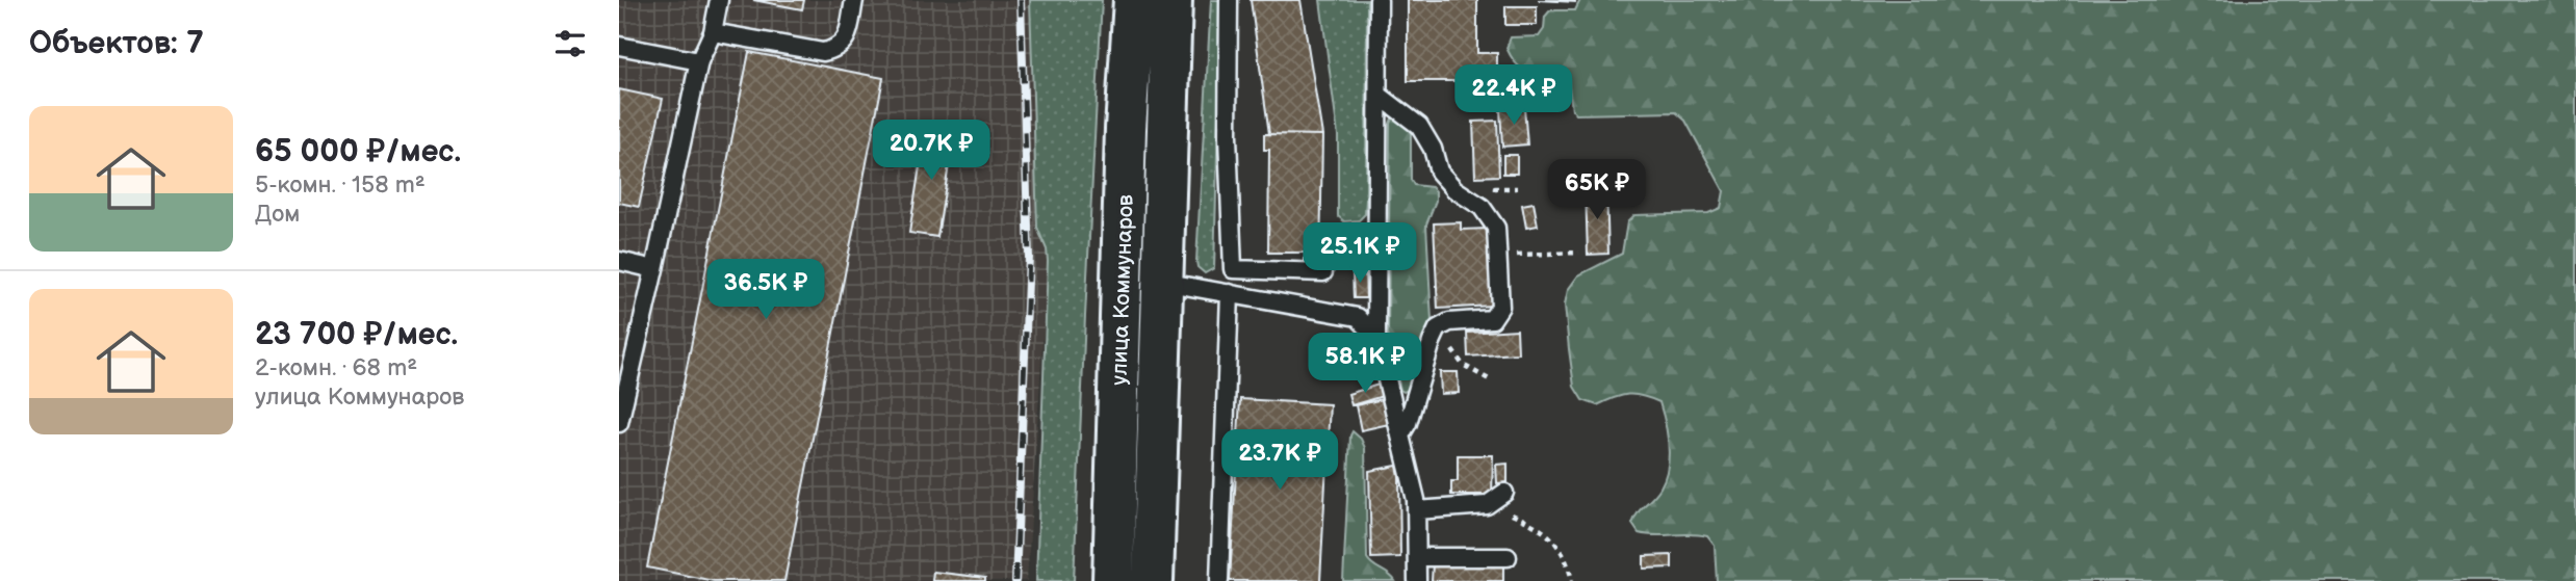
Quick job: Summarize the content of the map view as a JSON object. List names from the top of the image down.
{
  "streets": {
    "highway": ["улица Коммунаров"]
  },
  "page": {
    "heading": "Объектов: 7",
    "price": [
      "22.4K ₽",
      "20.7K ₽",
      "65K ₽",
      "25.1K ₽",
      "36.5K ₽",
      "58.1K ₽",
      "23.7K ₽"
    ],
    "list": [
      {
        "name": "65 000 ₽/мес.",
        "note": "5-комн. · 158 m² · Дом"
      },
      {
        "name": "23 700 ₽/мес.",
        "note": "2-комн. · 68 m² · улица Коммунаров"
      }
    ]
  }
}
